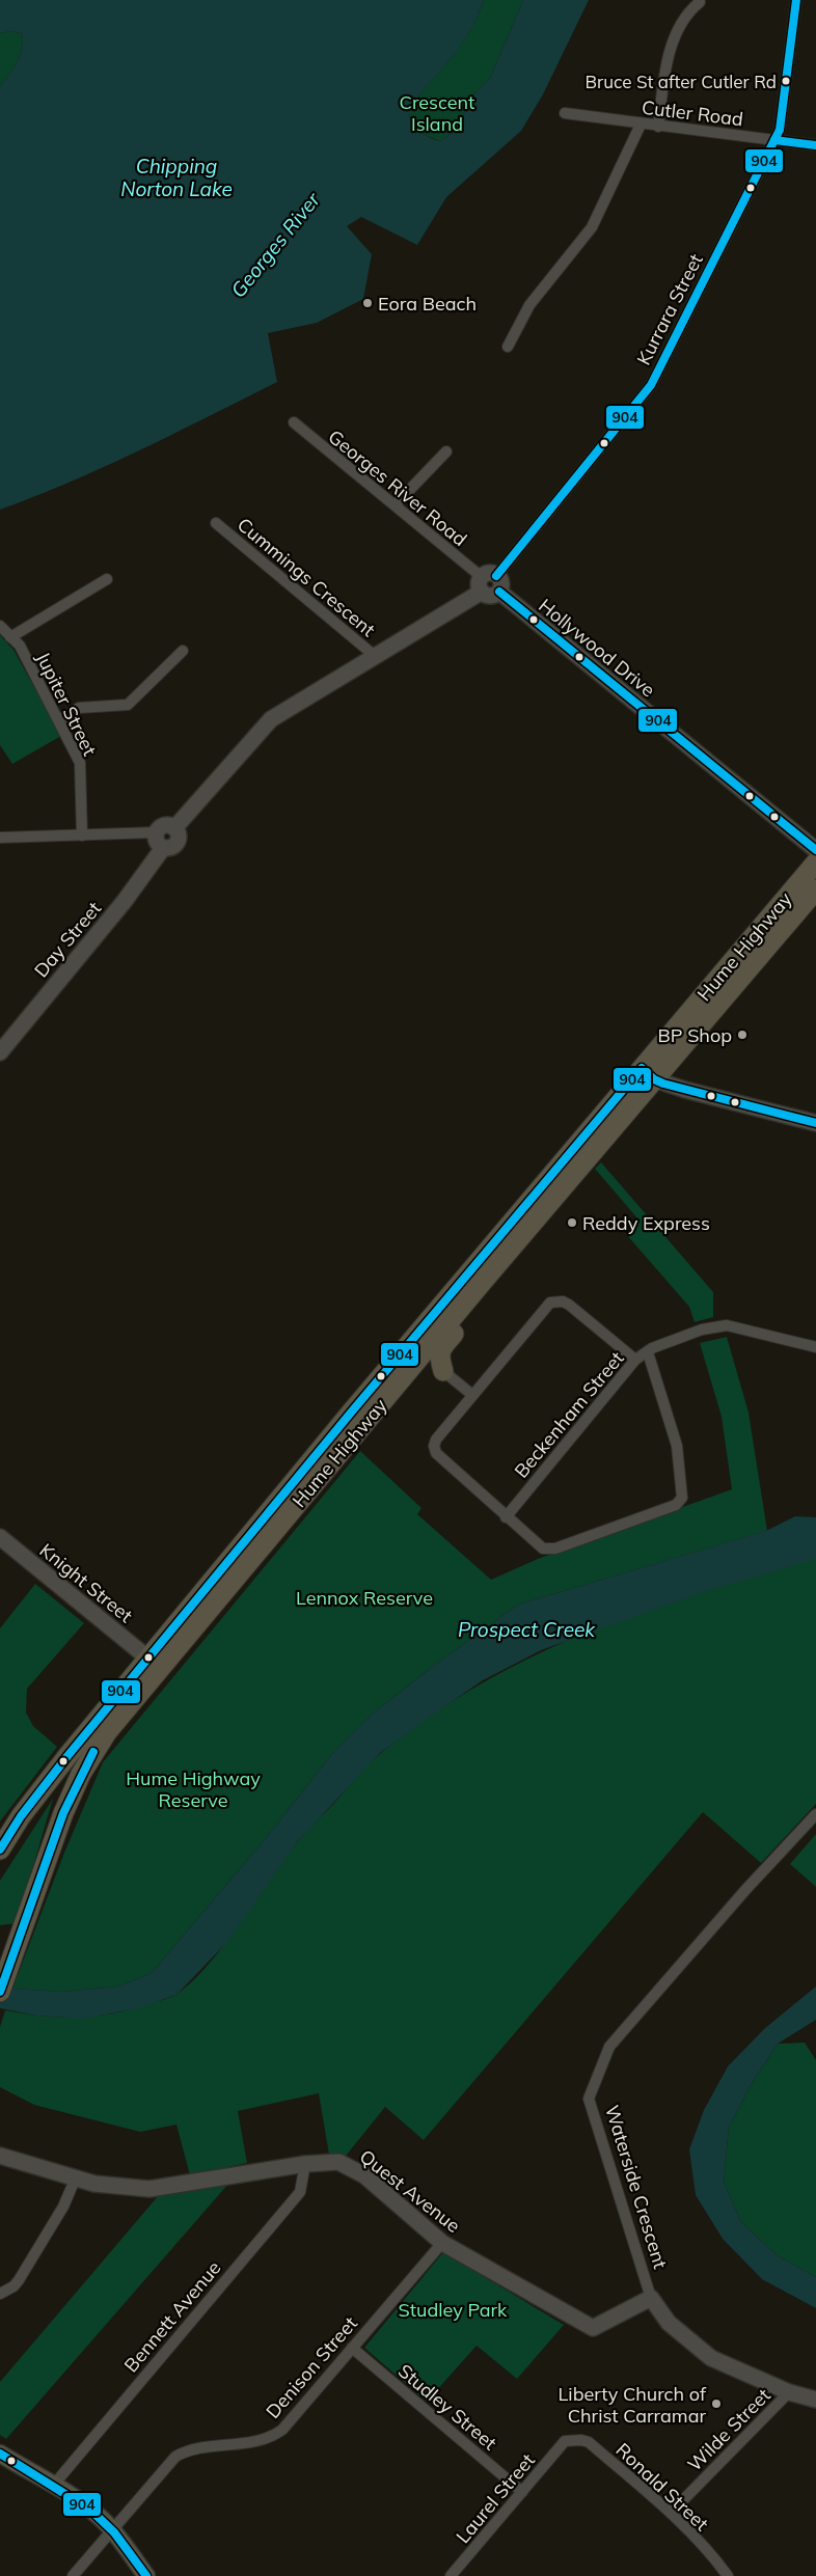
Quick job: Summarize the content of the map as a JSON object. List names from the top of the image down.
{
  "streets": {
    "highway": ["Hume Highway"],
    "street": [
      "Cutler Road",
      "Kurrara Street",
      "Georges River Road",
      "Cummings Crescent",
      "Hollywood Drive",
      "Jupiter Street",
      "Day Street",
      "Beckenham Street",
      "Knight Street",
      "Waterside Crescent",
      "Quest Avenue",
      "Bennett Avenue",
      "Denison Street",
      "Studley Street",
      "Wilde Street",
      "Ronald Street",
      "Laurel Street"
    ]
  },
  "crossings": [
    ["Cutler Road", "Kurrara Street"],
    ["Kurrara Street", "Georges River Road"],
    ["Kurrara Street", "Hollywood Drive"],
    ["Georges River Road", "Hollywood Drive"],
    ["Hume Highway", "Knight Street"],
    ["Waterside Crescent", "Quest Avenue"],
    ["Waterside Crescent", "Wilde Street"],
    ["Quest Avenue", "Bennett Avenue"],
    ["Quest Avenue", "Denison Street"],
    ["Denison Street", "Studley Street"],
    ["Studley Street", "Laurel Street"],
    ["Wilde Street", "Ronald Street"],
    ["Ronald Street", "Laurel Street"]
  ],
  "water": ["Chipping Norton Lake", "Georges River", "Prospect Creek"],
  "parks": [
    "Crescent Island",
    "Lennox Reserve",
    "Hume Highway Reserve",
    "Studley Park"
  ],
  "places": [
    "Bruce St after Cutler Rd",
    "Eora Beach",
    "BP Shop",
    "Reddy Express",
    "Liberty Church of Christ Carramar"
  ],
  "lines": ["transit line 904"]
}
